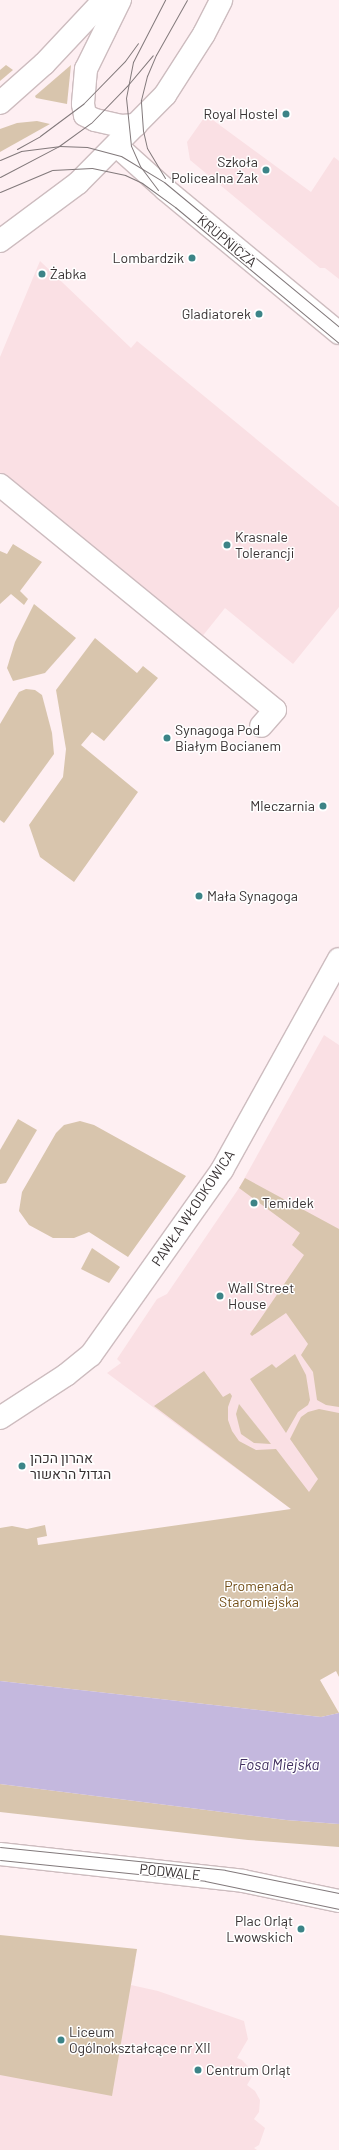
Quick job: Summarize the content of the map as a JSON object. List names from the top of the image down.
{
  "streets": {
    "street": ["KRUPNICZA", "PAWŁA WŁODKOWICA", "PODWALE"]
  },
  "water": ["Fosa Miejska"],
  "parks": ["Promenada Staromiejska"],
  "places": [
    "Royal Hostel",
    "Szkoła Policealna Żak",
    "Lombardzik",
    "Żabka",
    "Gladiatorek",
    "Krasnale Tolerancji",
    "Synagoga Pod Białym Bocianem",
    "Mleczarnia",
    "Mała Synagoga",
    "Temidek",
    "Wall Street House",
    "אהרון הכהן הגדול הראשור",
    "Plac Orląt Lwowskich",
    "Liceum Ogólnokształcące nr XII",
    "Centrum Orląt"
  ]
}
